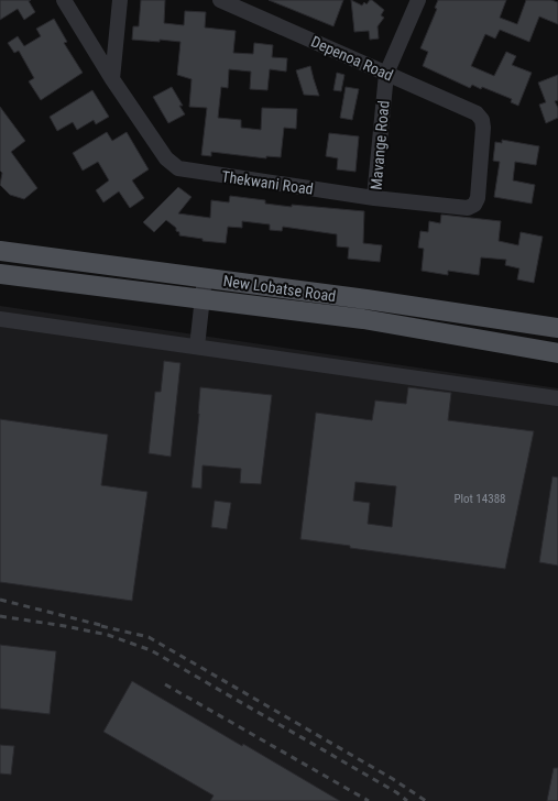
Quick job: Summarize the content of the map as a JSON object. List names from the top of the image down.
{
  "streets": {
    "main road": ["New Lobatse Road"],
    "street": ["Depenoa Road", "Mavange Road", "Thekwani Road"]
  },
  "crossings": [
    ["Depenoa Road", "Mavange Road"],
    ["Depenoa Road", "Thekwani Road"],
    ["Mavange Road", "Thekwani Road"]
  ],
  "house_numbers": ["Plot 14388"]
}
